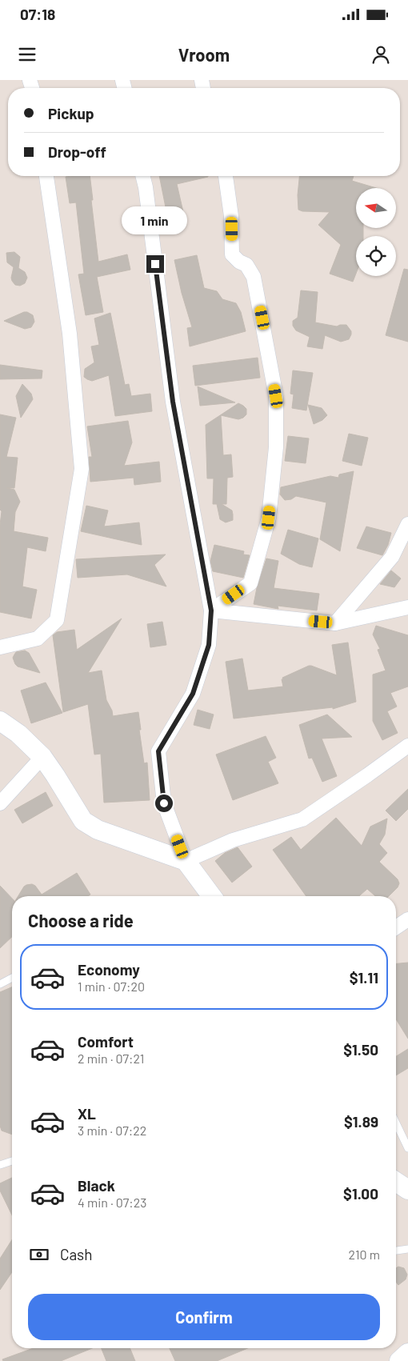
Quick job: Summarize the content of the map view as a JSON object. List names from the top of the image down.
{
  "north": "left",
  "page": {
    "status": "07:18",
    "header": "Vroom",
    "banner": ["Pickup", "Drop-off"],
    "bubble": "1 min",
    "heading": "Choose a ride",
    "list": [
      {
        "name": "Economy",
        "note": "1 min · 07:20",
        "value": "$1.11"
      },
      {
        "name": "Comfort",
        "note": "2 min · 07:21",
        "value": "$1.50"
      },
      {
        "name": "XL",
        "note": "3 min · 07:22",
        "value": "$1.89"
      },
      {
        "name": "Black",
        "note": "4 min · 07:23",
        "value": "$1.00"
      }
    ],
    "pay": ["Cash", "210 m"],
    "buttons": "Confirm"
  }
}
